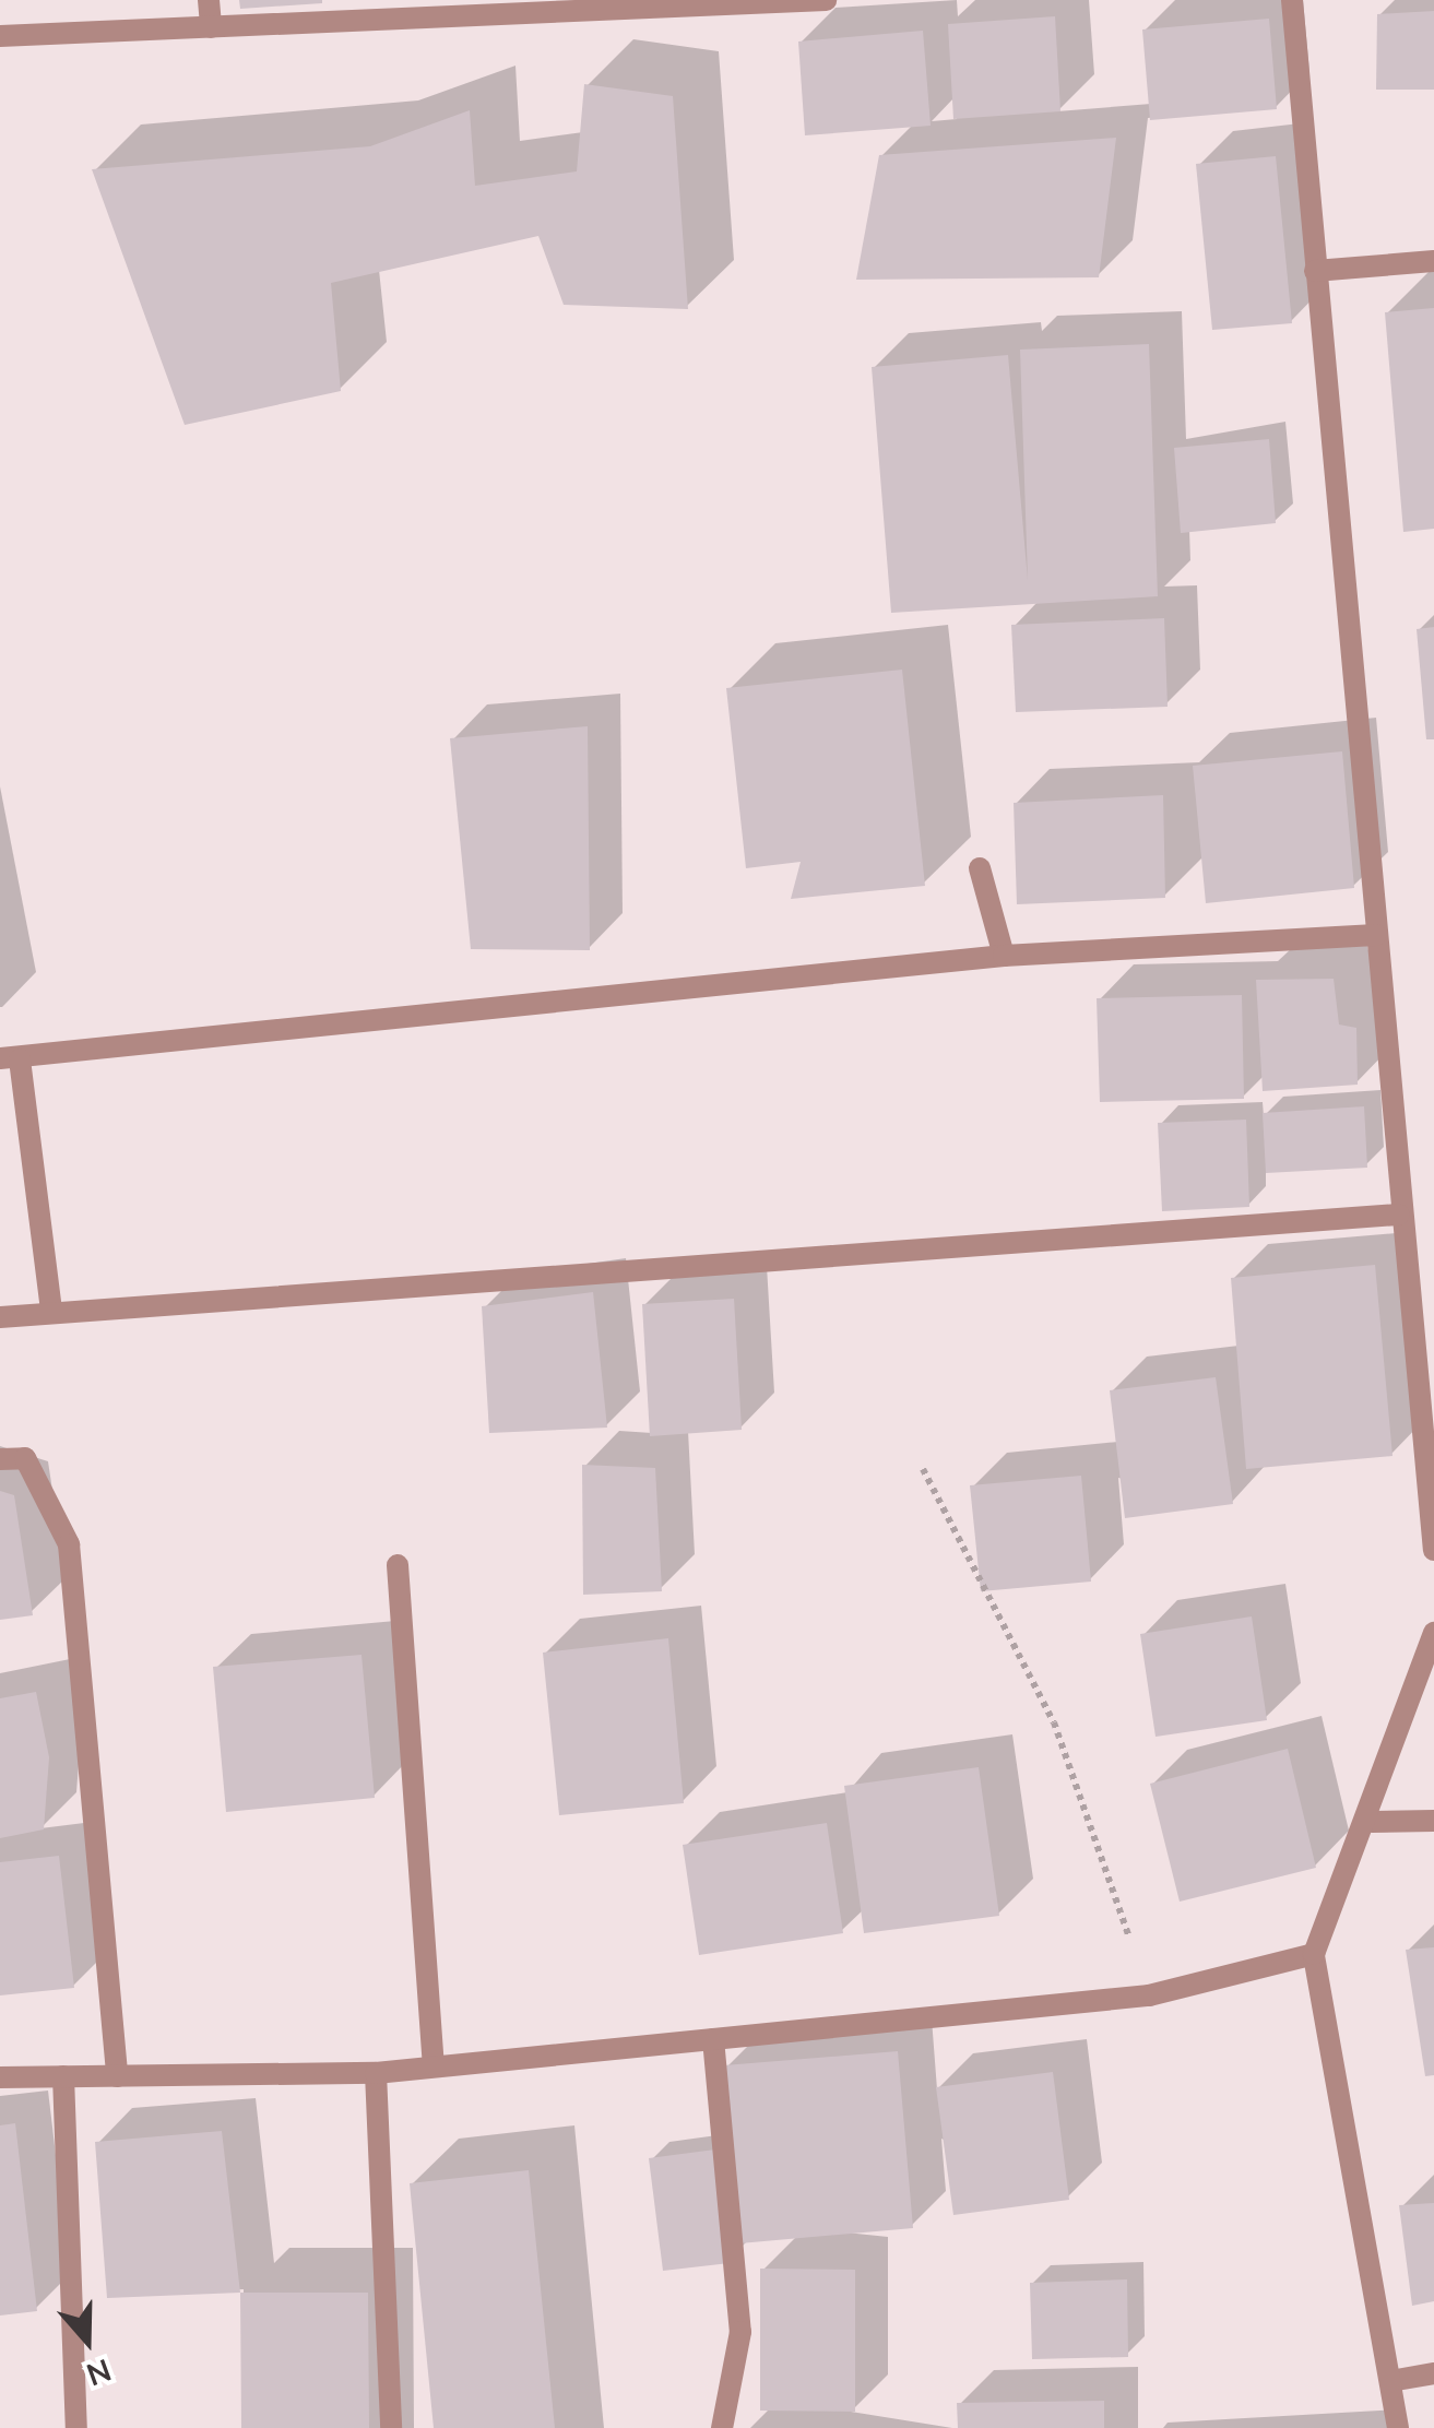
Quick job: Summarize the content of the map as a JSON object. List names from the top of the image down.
{
  "north": "bottom"
}
